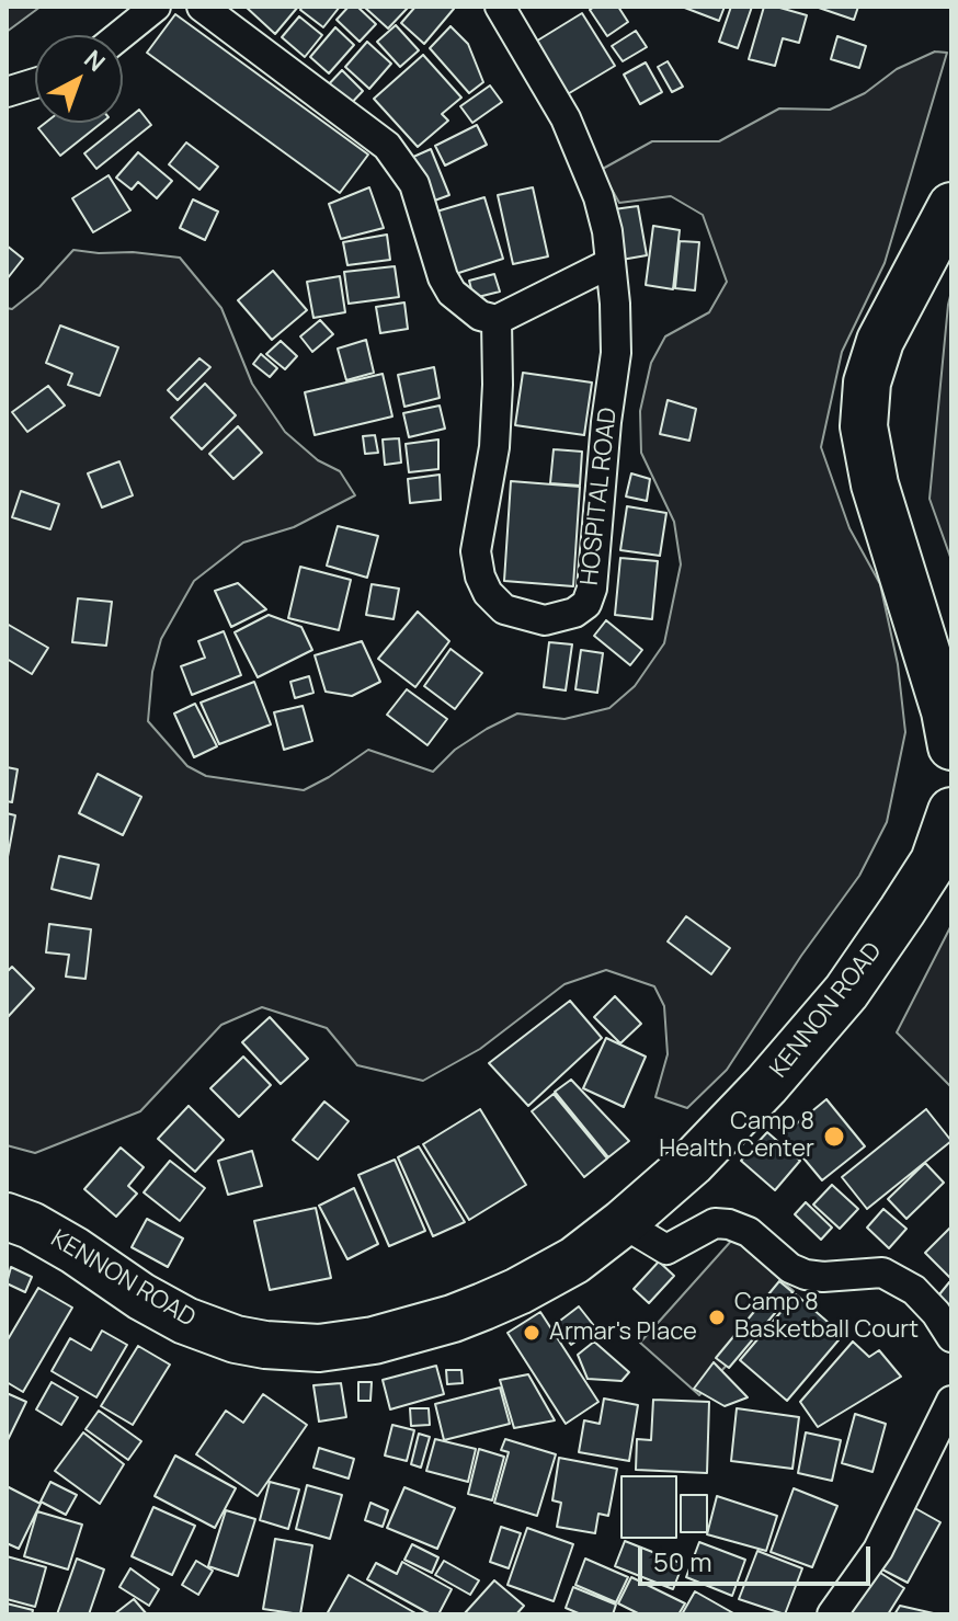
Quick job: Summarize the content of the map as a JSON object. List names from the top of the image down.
{
  "streets": {
    "highway": ["KENNON ROAD"],
    "street": ["HOSPITAL ROAD"]
  },
  "places": ["Camp 8 Health Center", "Camp 8 Basketball Court", "Armar's Place"],
  "scale_bar": "50 m",
  "north": "top right"
}
